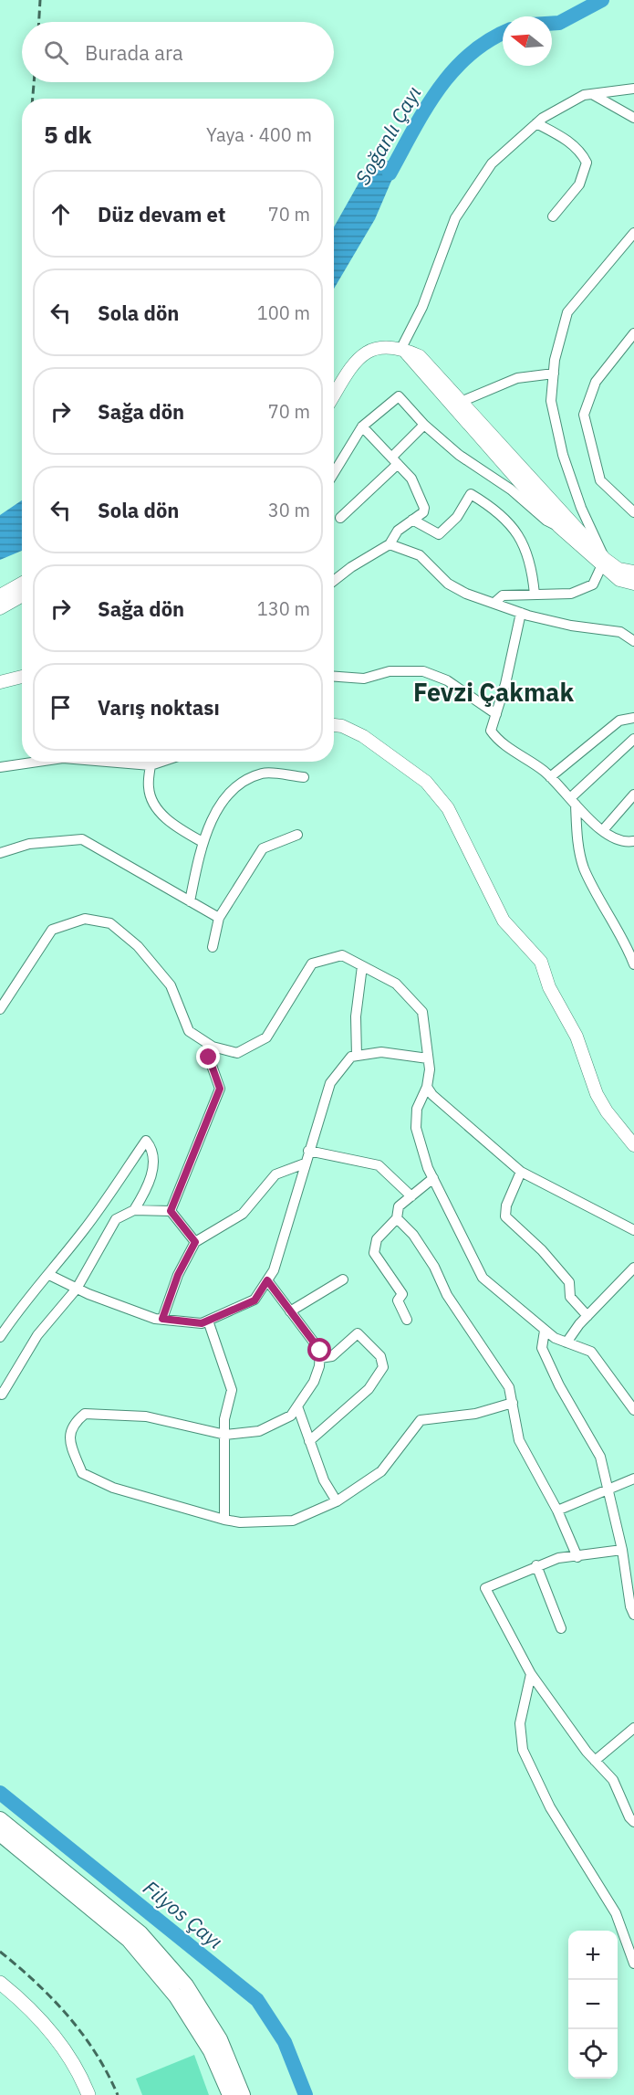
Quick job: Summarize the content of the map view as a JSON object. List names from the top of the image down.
{
  "districts": ["Fevzi Çakmak"],
  "water": ["Soğanlı Çayı", "Filyos Çayı"],
  "north": "left",
  "page": {
    "search": "Burada ara",
    "heading": ["5 dk", "Yaya · 400 m"],
    "list": [
      ["Düz devam et", "70 m"],
      ["Sola dön", "100 m"],
      ["Sağa dön", "70 m"],
      ["Sola dön", "30 m"],
      ["Sağa dön", "130 m"],
      "Varış noktası"
    ],
    "map_buttons": ["+", "−"]
  }
}
